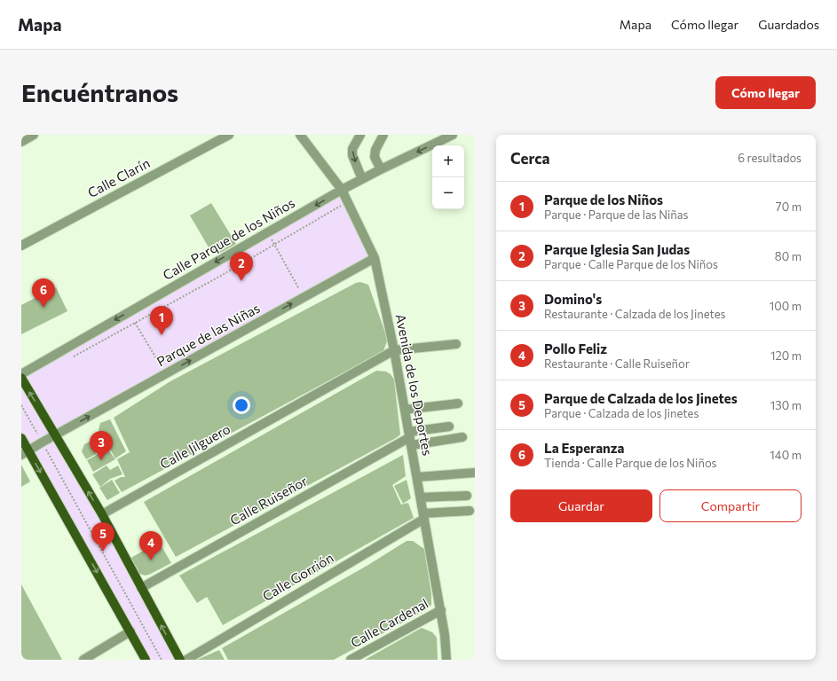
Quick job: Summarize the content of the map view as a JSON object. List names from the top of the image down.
{
  "streets": {
    "street": [
      "Calle Clarín",
      "Calle Parque de los Niños",
      "Parque de las Niñas",
      "Avenida de los Deportes",
      "Calle Jilguero",
      "Calle Ruiseñor",
      "Calle Gorrión",
      "Calle Cardenal"
    ]
  },
  "crossings": [
    ["Calle Parque de los Niños", "Avenida de los Deportes"],
    ["Parque de las Niñas", "Avenida de los Deportes"],
    ["Avenida de los Deportes", "Calle Jilguero"],
    ["Avenida de los Deportes", "Calle Ruiseñor"],
    ["Avenida de los Deportes", "Calle Gorrión"],
    ["Avenida de los Deportes", "Calle Cardenal"]
  ],
  "one_way": ["Calle Parque de los Niños", "Parque de las Niñas"],
  "page": {
    "header": "Mapa",
    "nav": ["Mapa", "Cómo llegar", "Guardados"],
    "buttons": [
      "Cómo llegar",
      ["Guardar", "Compartir"]
    ],
    "title": "Encuéntranos",
    "heading": ["Cerca", "6 resultados"],
    "map_buttons": ["+", "−"],
    "list": [
      {
        "mark": "1",
        "name": "Parque de los Niños",
        "note": "Parque · Parque de las Niñas",
        "value": "70 m"
      },
      {
        "mark": "2",
        "name": "Parque Iglesia San Judas",
        "note": "Parque · Calle Parque de los Niños",
        "value": "80 m"
      },
      {
        "mark": "3",
        "name": "Domino's",
        "note": "Restaurante · Calzada de los Jinetes",
        "value": "100 m"
      },
      {
        "mark": "4",
        "name": "Pollo Feliz",
        "note": "Restaurante · Calle Ruiseñor",
        "value": "120 m"
      },
      {
        "mark": "5",
        "name": "Parque de Calzada de los Jinetes",
        "note": "Parque · Calzada de los Jinetes",
        "value": "130 m"
      },
      {
        "mark": "6",
        "name": "La Esperanza",
        "note": "Tienda · Calle Parque de los Niños",
        "value": "140 m"
      }
    ],
    "pins": [
      "2",
      "6",
      "1",
      "3",
      "5",
      "4"
    ]
  }
}
